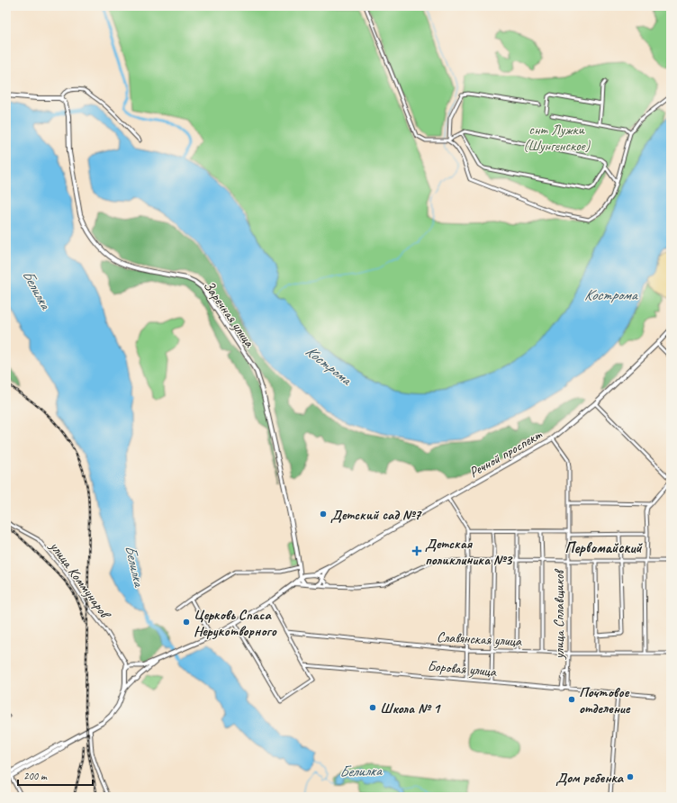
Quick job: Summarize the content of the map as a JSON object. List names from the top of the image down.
{
  "streets": {
    "street": [
      "Заречная улица",
      "Речной проспект",
      "улица Коммунаров",
      "улица Сплавщиков",
      "Славянская улица",
      "Боровая улица"
    ]
  },
  "crossings": [
    ["Речной проспект", "улица Сплавщиков"],
    ["улица Сплавщиков", "Славянская улица"],
    ["улица Сплавщиков", "Боровая улица"]
  ],
  "districts": ["Первомайский"],
  "water": ["Белилка", "Кострома"],
  "parks": ["снт Лужки (Шунгенское)"],
  "places": {
    "other": [
      "Детский сад №7",
      "Церковь Спаса Нерукотворного",
      "Почтовое отделение",
      "Школа № 1",
      "Дом ребенка"
    ],
    "health": ["Детская поликлиника №3"]
  },
  "scale_bar": "200 m"
}
